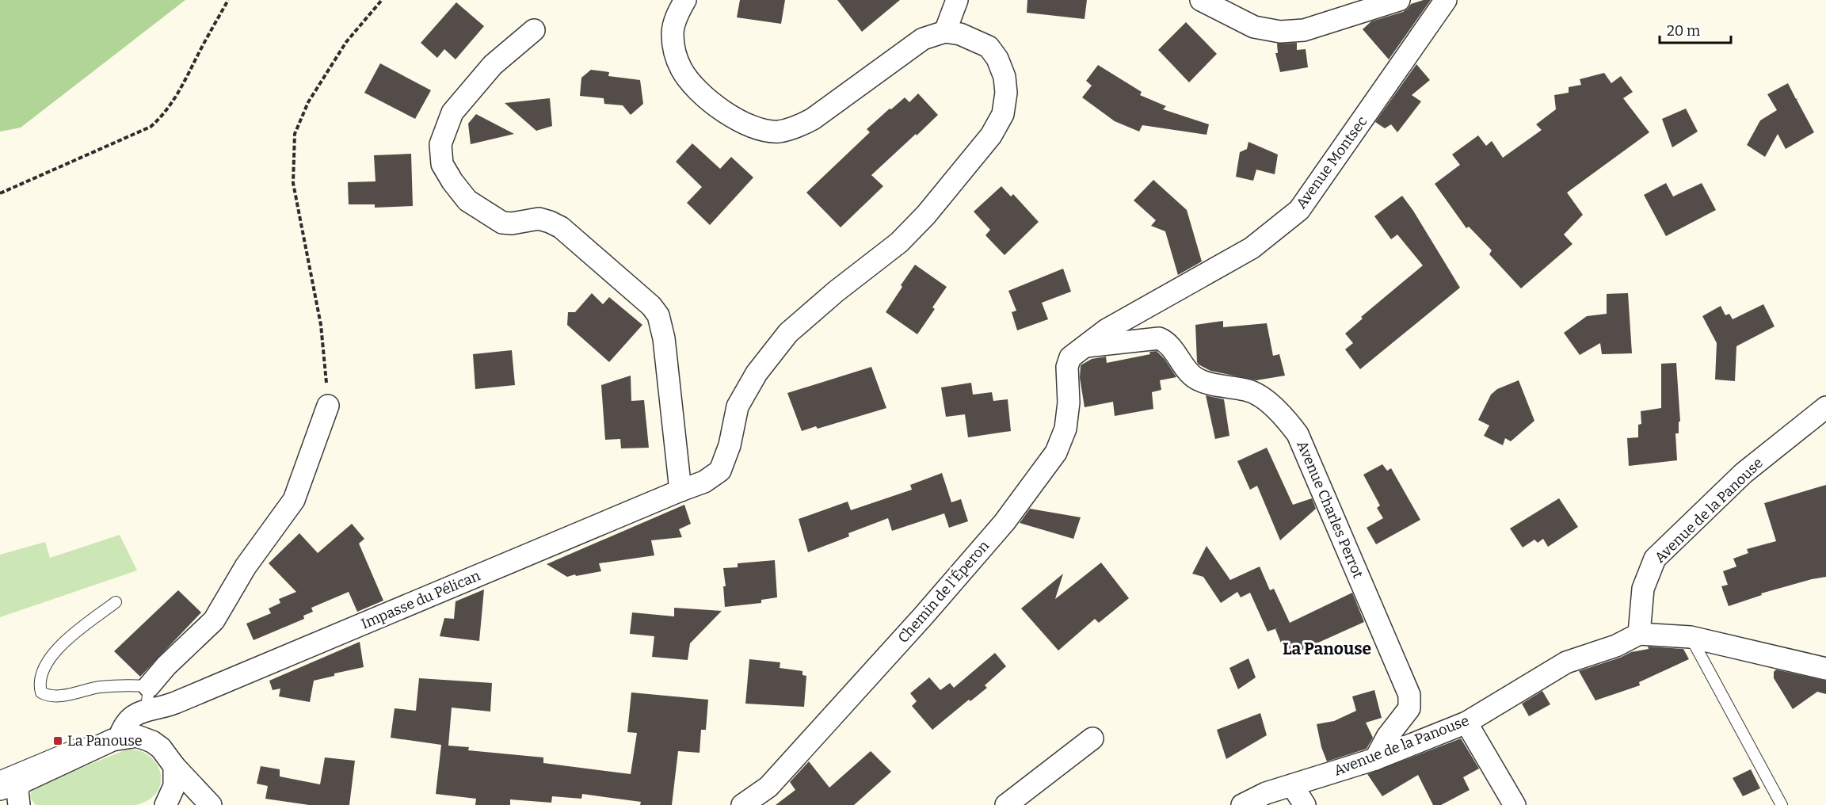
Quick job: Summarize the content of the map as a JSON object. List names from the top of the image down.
{
  "streets": {
    "street": [
      "Avenue Montsec",
      "Avenue Charles Perrot",
      "Avenue de la Panouse",
      "Chemin de l'Éperon",
      "Impasse du Pélican"
    ]
  },
  "crossings": [
    ["Avenue Montsec", "Avenue Charles Perrot"],
    ["Avenue Montsec", "Chemin de l'Éperon"],
    ["Avenue Charles Perrot", "Avenue de la Panouse"],
    ["Avenue Charles Perrot", "Chemin de l'Éperon"]
  ],
  "districts": ["La Panouse"],
  "places": {
    "transit": ["La Panouse"]
  },
  "scale_bar": "20 m"
}
